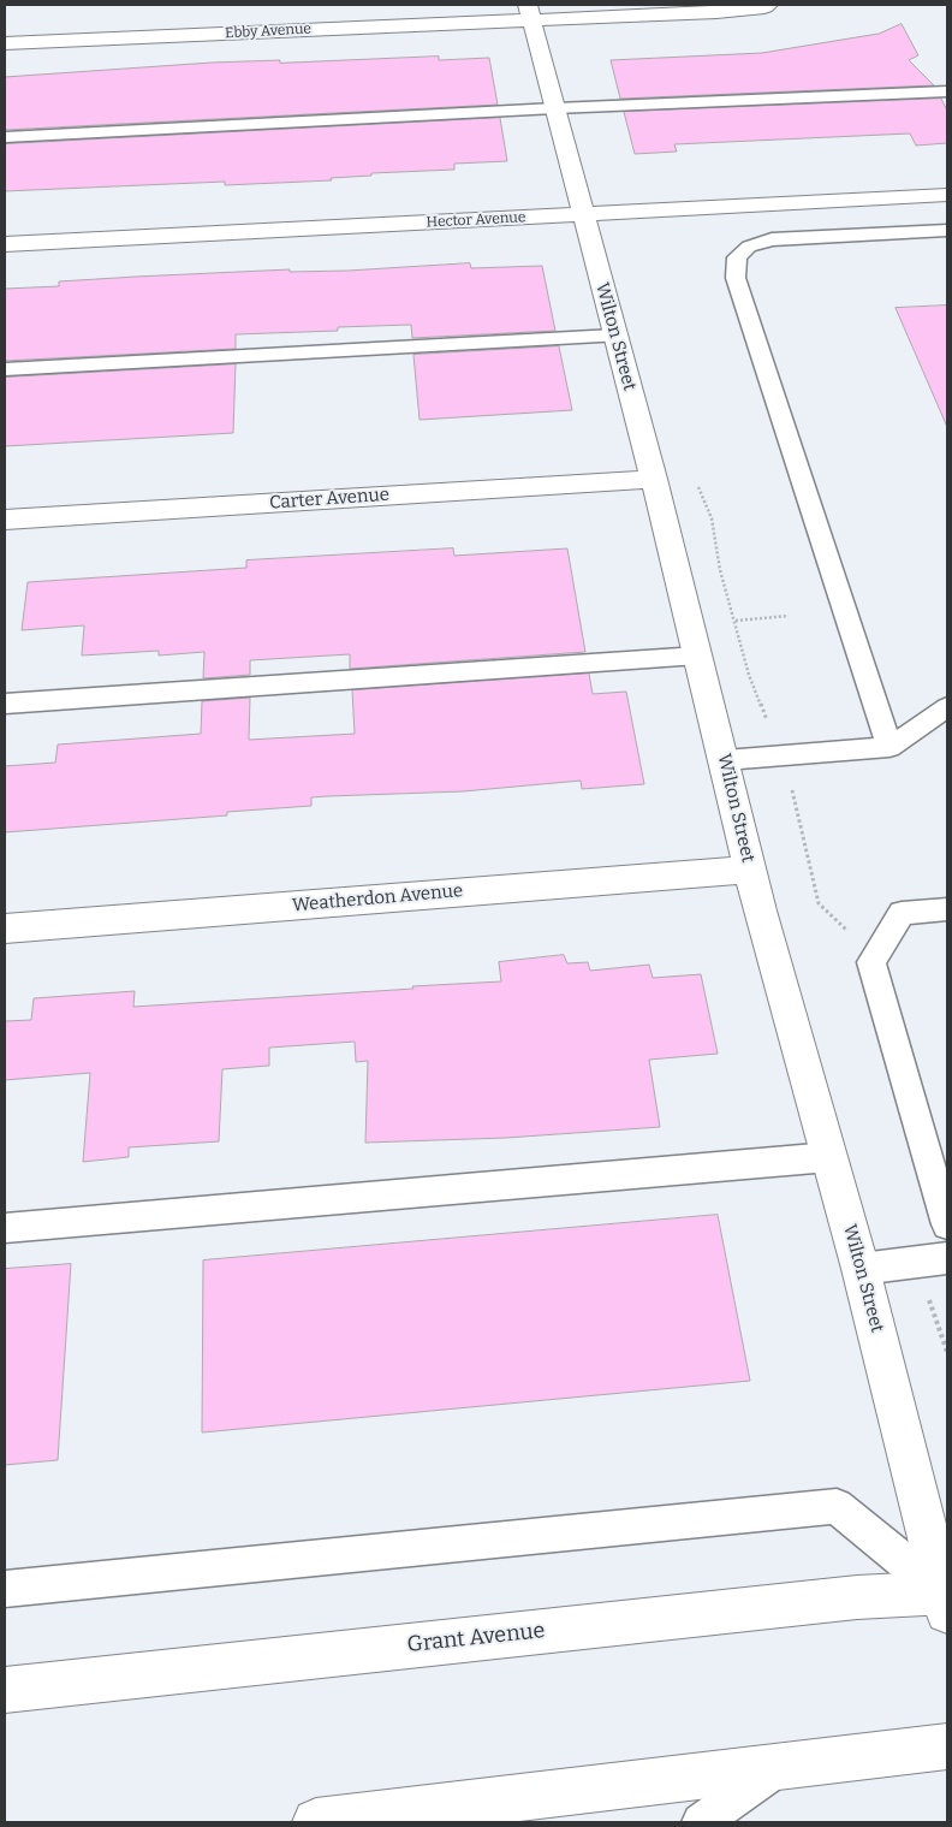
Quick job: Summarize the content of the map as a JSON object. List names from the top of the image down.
{
  "streets": {
    "street": [
      "Ebby Avenue",
      "Hector Avenue",
      "Wilton Street",
      "Carter Avenue",
      "Weatherdon Avenue",
      "Grant Avenue"
    ]
  },
  "crossings": [
    ["Ebby Avenue", "Wilton Street"],
    ["Hector Avenue", "Wilton Street"],
    ["Wilton Street", "Carter Avenue"],
    ["Wilton Street", "Weatherdon Avenue"],
    ["Wilton Street", "Grant Avenue"]
  ]
}
